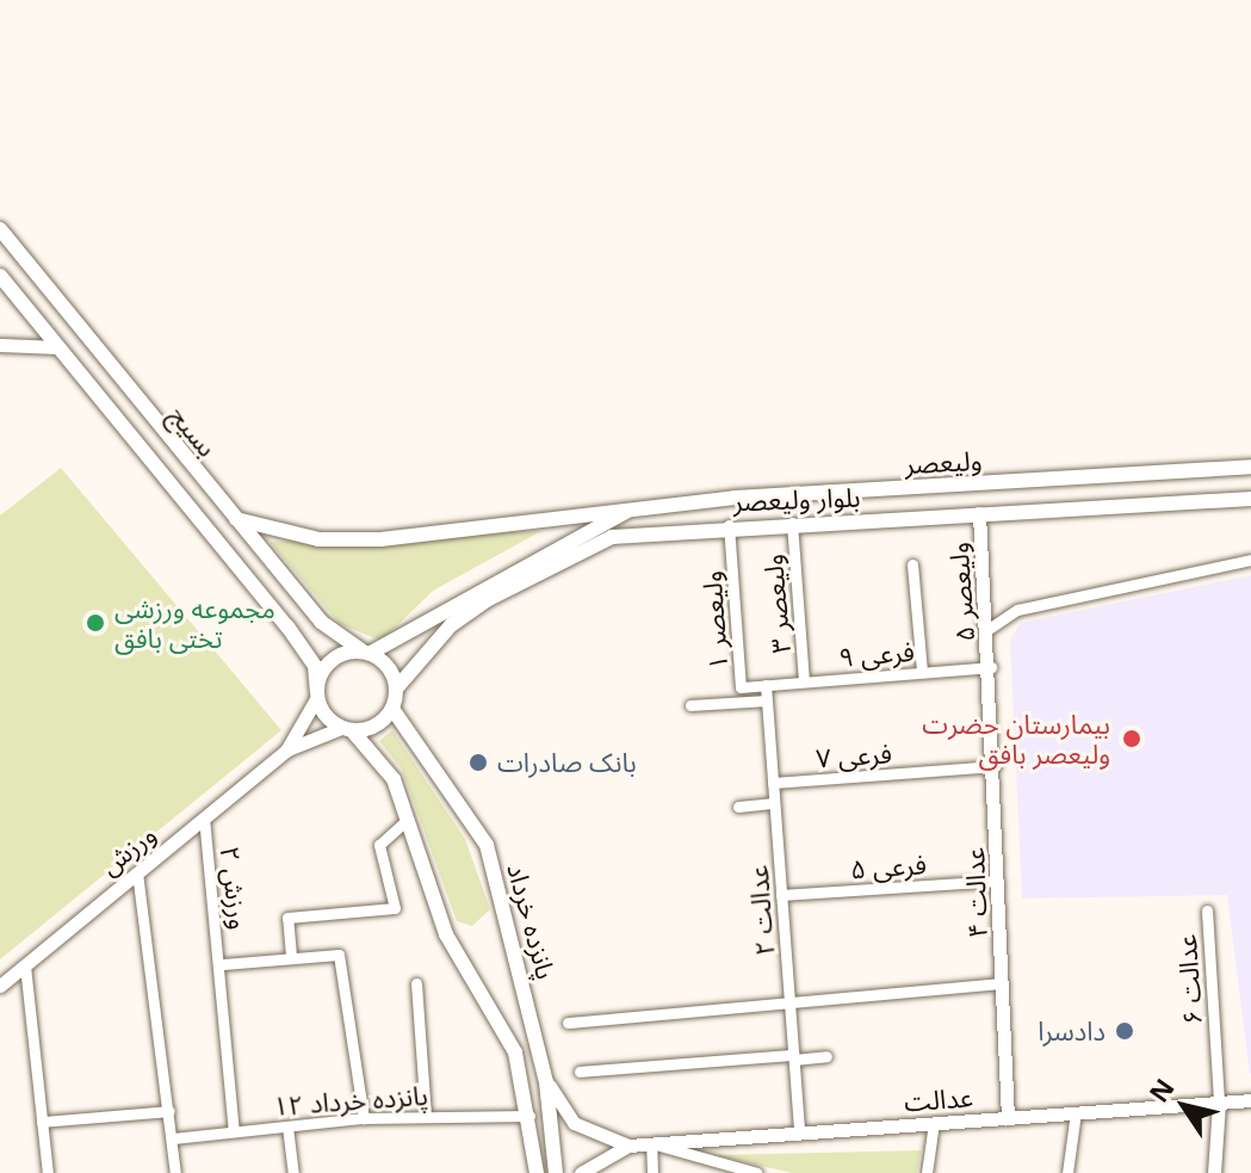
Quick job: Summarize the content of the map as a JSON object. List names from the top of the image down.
{
  "streets": {
    "main road": [
      "بسیج",
      "ولیعصر",
      "بلوار ولیعصر",
      "پانزده خرداد"
    ],
    "street": [
      "ولیعصر ۵",
      "ولیعصر ۳",
      "ولیعصر ۱",
      "فرعی ۹",
      "فرعی ۷",
      "ورزش",
      "فرعی ۵",
      "ورزش ۲",
      "عدالت ۴",
      "عدالت ۲",
      "عدالت ۶",
      "عدالت",
      "پانزده خرداد ۱۲"
    ]
  },
  "crossings": [
    ["بسیج", "ولیعصر"],
    ["بسیج", "بلوار ولیعصر"],
    ["بسیج", "ورزش"],
    ["بسیج", "پانزده خرداد"],
    ["ولیعصر", "بلوار ولیعصر"],
    ["ولیعصر", "ورزش"],
    ["ولیعصر", "پانزده خرداد"],
    ["بلوار ولیعصر", "ولیعصر ۵"],
    ["بلوار ولیعصر", "ولیعصر ۳"],
    ["بلوار ولیعصر", "ولیعصر ۱"],
    ["بلوار ولیعصر", "ورزش"],
    ["بلوار ولیعصر", "پانزده خرداد"],
    ["ولیعصر ۵", "فرعی ۹"],
    ["ولیعصر ۵", "عدالت ۴"],
    ["ولیعصر ۳", "فرعی ۹"],
    ["ولیعصر ۱", "فرعی ۹"],
    ["ولیعصر ۱", "عدالت ۲"],
    ["فرعی ۹", "عدالت ۴"],
    ["فرعی ۹", "عدالت ۲"],
    ["فرعی ۷", "عدالت ۴"],
    ["فرعی ۷", "عدالت ۲"],
    ["ورزش", "ورزش ۲"],
    ["ورزش", "پانزده خرداد"],
    ["فرعی ۵", "عدالت ۴"],
    ["فرعی ۵", "عدالت ۲"],
    ["عدالت ۴", "عدالت"],
    ["عدالت ۲", "عدالت"],
    ["پانزده خرداد", "عدالت"],
    ["عدالت ۶", "عدالت"]
  ],
  "places": [
    "مجموعه ورزشی تختی بافق",
    "بیمارستان حضرت ولیعصر بافق",
    "بانک صادرات",
    "دادسرا"
  ],
  "north": "top left"
}
